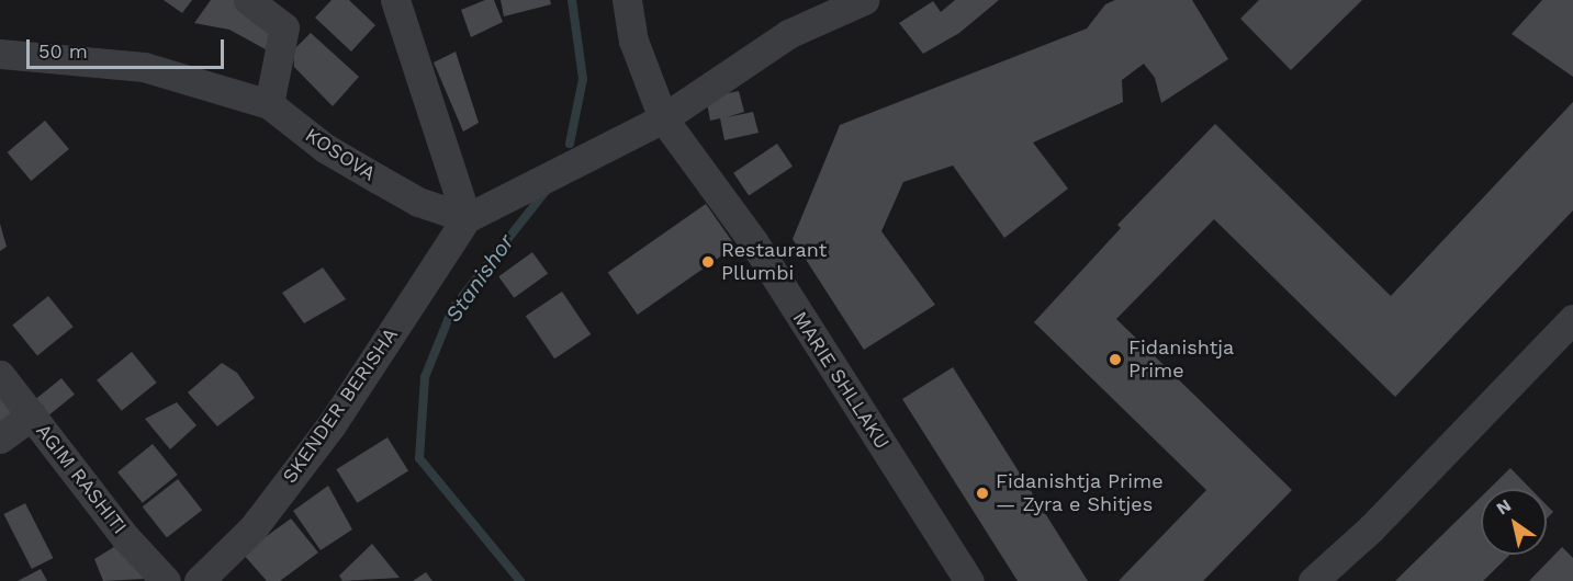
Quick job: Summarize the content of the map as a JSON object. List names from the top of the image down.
{
  "streets": {
    "street": [
      "KOSOVA",
      "MARIE SHLLAKU",
      "SKENDER BERISHA",
      "AGIM RASHITI"
    ]
  },
  "crossings": [
    ["KOSOVA", "SKENDER BERISHA"]
  ],
  "water": ["Stanishor"],
  "places": ["Restaurant Pllumbi", "Fidanishtja Prime", "Fidanishtja Prime — Zyra e Shitjes"],
  "scale_bar": "50 m",
  "north": "top left"
}
